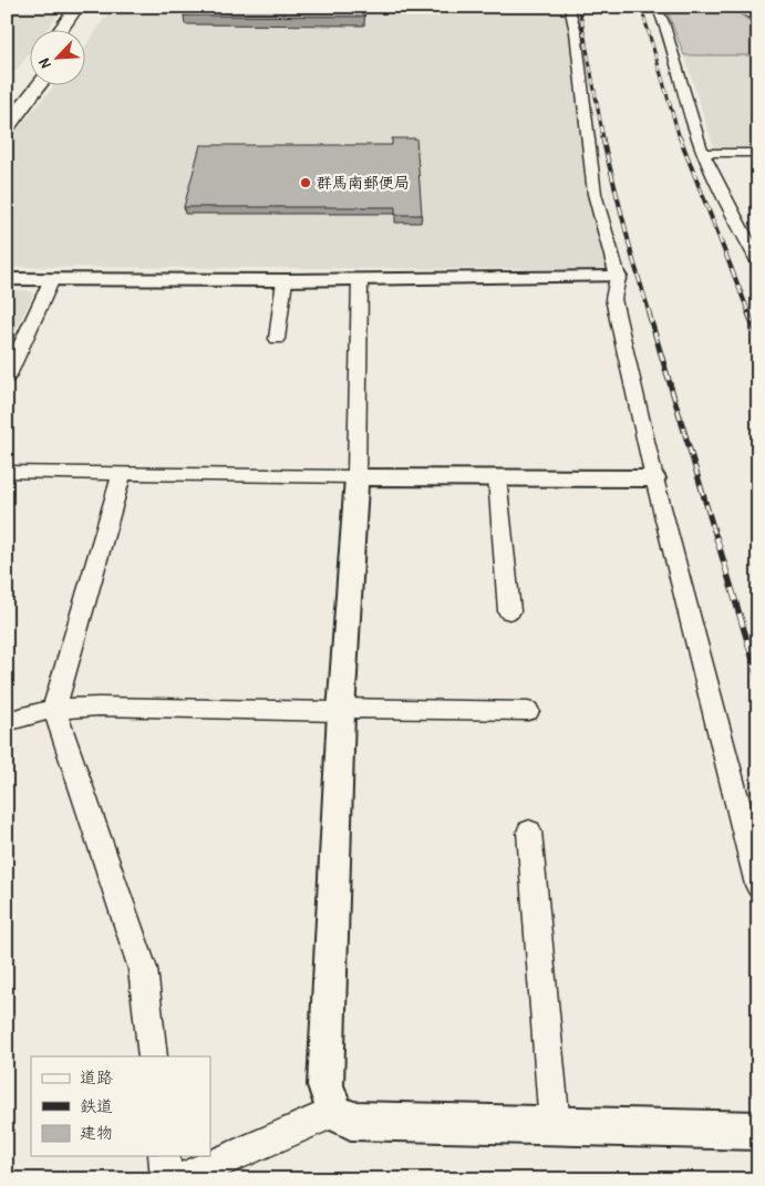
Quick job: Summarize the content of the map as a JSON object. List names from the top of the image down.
{
  "places": ["群馬南郵便局"],
  "legend": ["道路", "鉄道", "建物"],
  "north": "bottom left"
}
